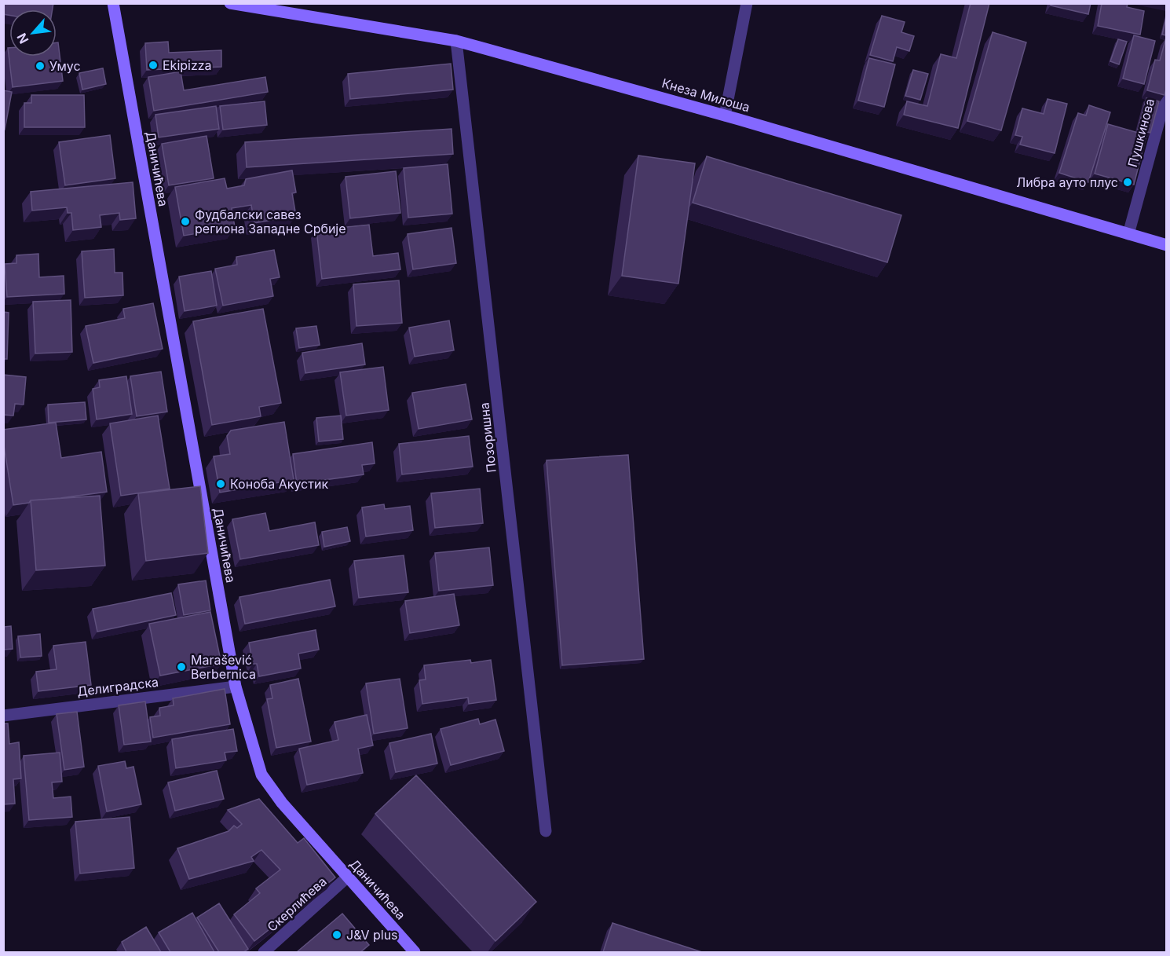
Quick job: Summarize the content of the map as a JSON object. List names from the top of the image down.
{
  "streets": {
    "street": [
      "Кнеза Милоша",
      "Пушкинова",
      "Даничићева",
      "Позоришна",
      "Делиградска",
      "Скерлићева"
    ]
  },
  "crossings": [
    ["Кнеза Милоша", "Пушкинова"],
    ["Кнеза Милоша", "Позоришна"],
    ["Даничићева", "Делиградска"],
    ["Даничићева", "Скерлићева"]
  ],
  "places": [
    "Ekipizza",
    "Умус",
    "Либра ауто плус",
    "Фудбалски савез региона Западне Србије",
    "Коноба Акустик",
    "Marašević Berbernica",
    "J&V plus"
  ],
  "north": "bottom left"
}
